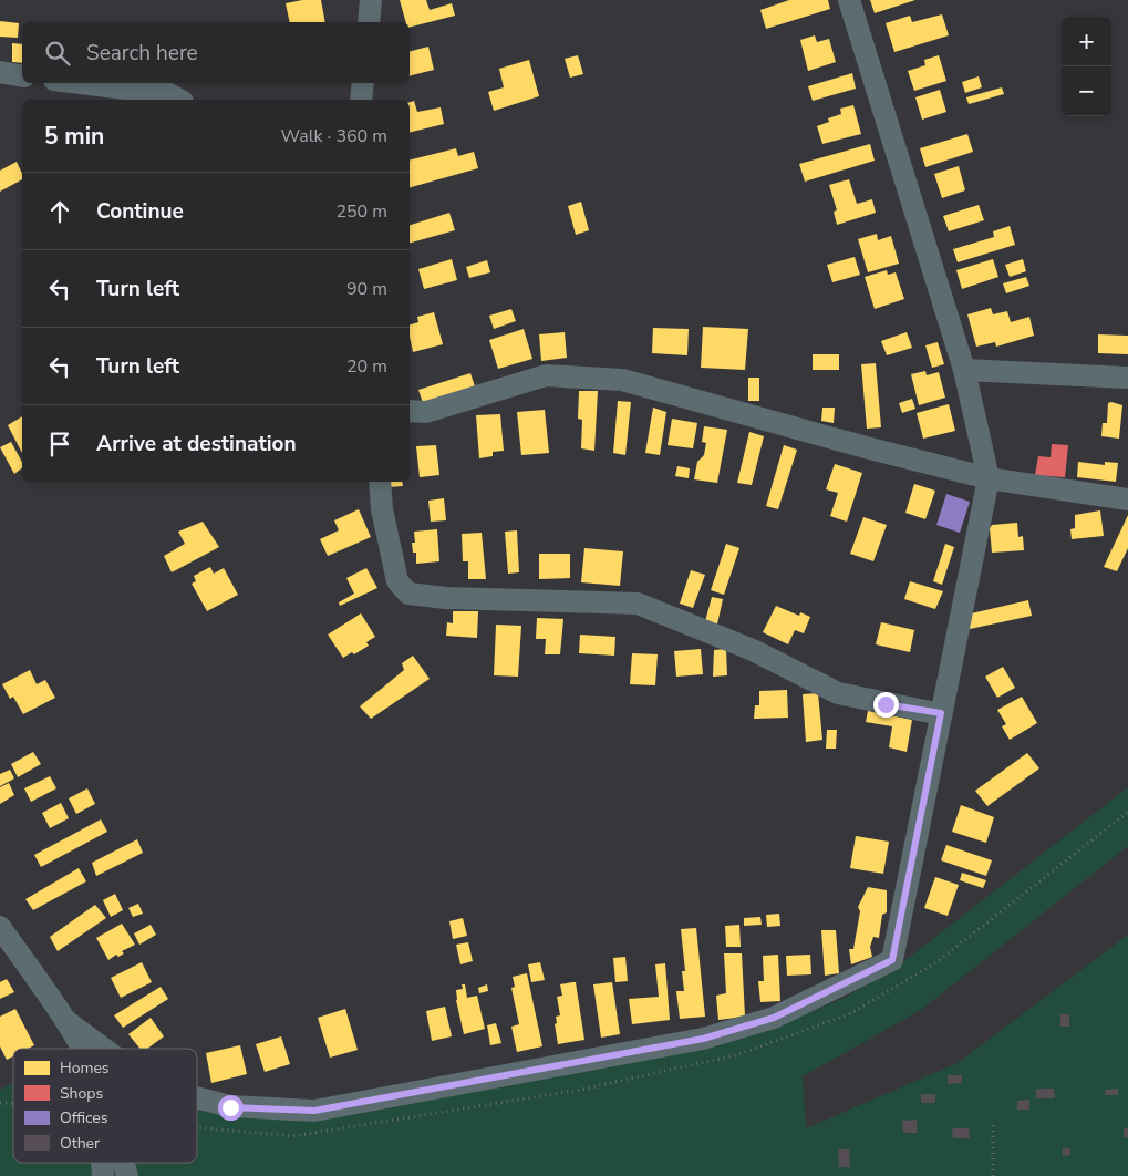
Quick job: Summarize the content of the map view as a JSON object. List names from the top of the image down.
{
  "legend": [
    "Homes",
    "Shops",
    "Offices",
    "Other"
  ],
  "page": {
    "map_buttons": ["+", "−"],
    "search": "Search here",
    "heading": ["5 min", "Walk · 360 m"],
    "list": [
      ["Continue", "250 m"],
      ["Turn left", "90 m"],
      ["Turn left", "20 m"],
      "Arrive at destination"
    ]
  }
}
